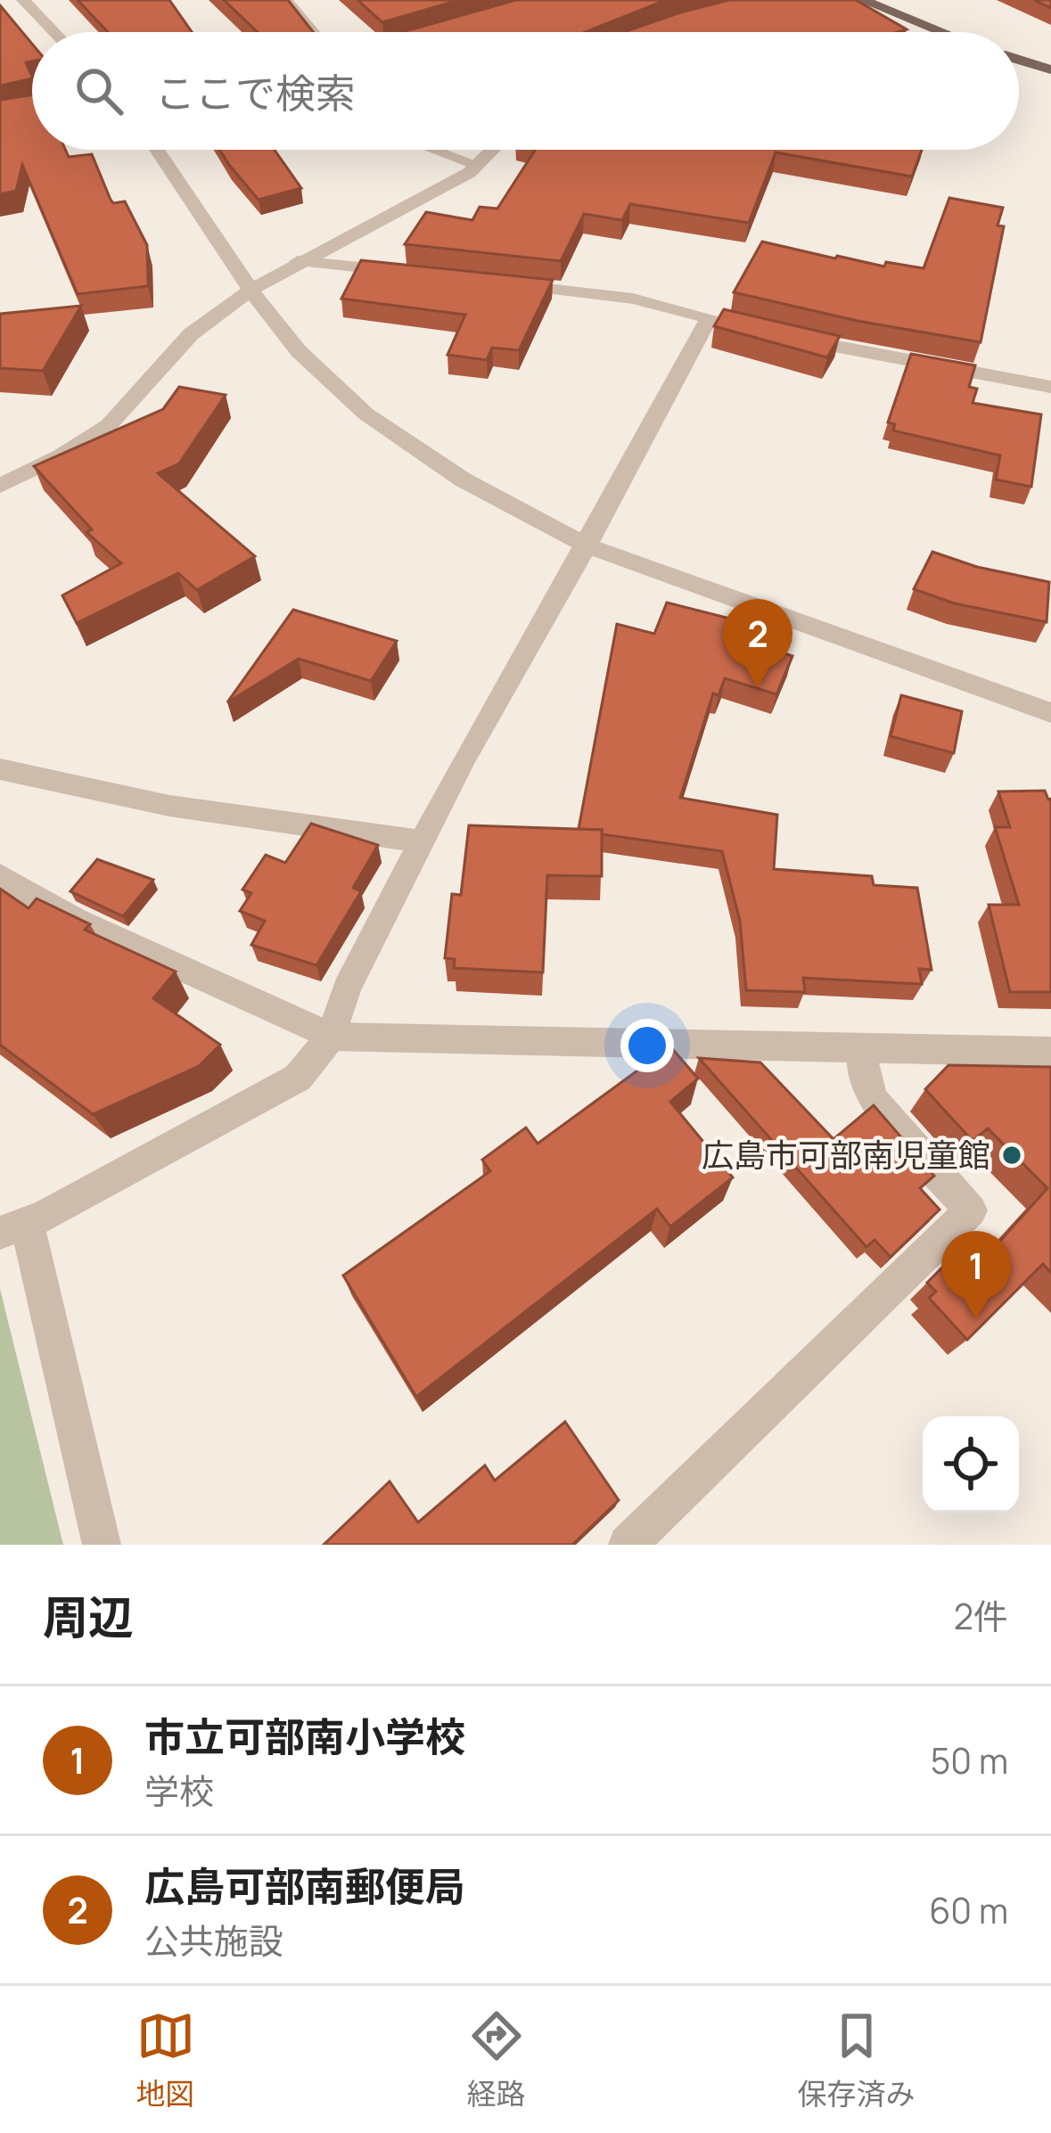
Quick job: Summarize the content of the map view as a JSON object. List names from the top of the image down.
{
  "places": ["広島市可部南児童館"],
  "page": {
    "search": "ここで検索",
    "pins": ["2", "1"],
    "heading": ["周辺", "2件"],
    "list": [
      {
        "mark": "1",
        "name": "市立可部南小学校",
        "note": "学校",
        "value": "50 m"
      },
      {
        "mark": "2",
        "name": "広島可部南郵便局",
        "note": "公共施設",
        "value": "60 m"
      }
    ],
    "nav": ["地図", "経路", "保存済み"]
  }
}
